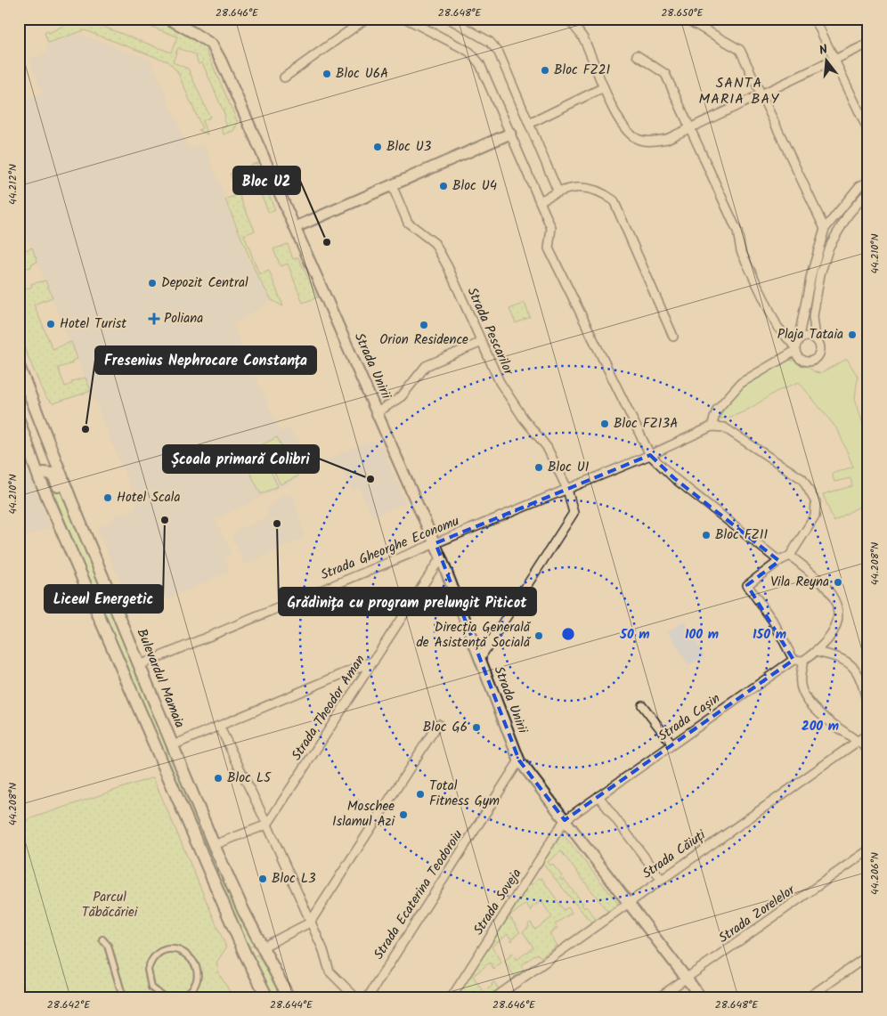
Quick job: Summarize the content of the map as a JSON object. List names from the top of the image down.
{
  "streets": {
    "main road": ["Bulevardul Mamaia"],
    "street": [
      "Strada Pescarilor",
      "Strada Unirii",
      "Strada Gheorghe Economu",
      "Strada Theodor Aman",
      "Strada Cașin",
      "Strada Căiuți",
      "Strada Ecaterina Teodoroiu",
      "Strada Soveja",
      "Strada Zorelelor"
    ]
  },
  "crossings": [
    ["Strada Pescarilor", "Strada Unirii"],
    ["Strada Pescarilor", "Strada Gheorghe Economu"],
    ["Strada Unirii", "Strada Gheorghe Economu"],
    ["Strada Unirii", "Strada Theodor Aman"],
    ["Strada Unirii", "Strada Cașin"],
    ["Strada Unirii", "Strada Căiuți"],
    ["Strada Unirii", "Strada Ecaterina Teodoroiu"],
    ["Strada Unirii", "Strada Soveja"],
    ["Strada Unirii", "Strada Zorelelor"],
    ["Strada Gheorghe Economu", "Bulevardul Mamaia"],
    ["Strada Cașin", "Strada Soveja"]
  ],
  "districts": ["SANTA MARIA BAY"],
  "parks": ["Parcul Tăbăcăriei"],
  "places": {
    "other": [
      "Bloc FZ21",
      "Bloc U6A",
      "Bloc U3",
      "Bloc U4",
      "Bloc U2",
      "Depozit Central",
      "Hotel Turist",
      "Orion Residence",
      "Plaja Tataia",
      "Bloc FZ13A",
      "Fresenius Nephrocare Constanța",
      "Bloc U1",
      "Școala primară Colibri",
      "Hotel Scala",
      "Liceul Energetic",
      "Grădinița cu program prelungit Piticot",
      "Bloc FZ11",
      "Vila Reyna",
      "Direcția Generală de Asistență Socială",
      "Bloc G6",
      "Bloc L5",
      "Total Fitness Gym",
      "Moschee Islamul Azi",
      "Bloc L3"
    ],
    "health": ["Poliana"]
  },
  "north": "top",
  "coordinates": [
    "28.646°E",
    "28.648°E",
    "28.650°E",
    "44.212°N",
    "44.210°N",
    "44.208°N",
    "44.206°N",
    "28.642°E",
    "28.644°E"
  ],
  "rings": [
    "50 m",
    "100 m",
    "150 m",
    "200 m"
  ]
}
